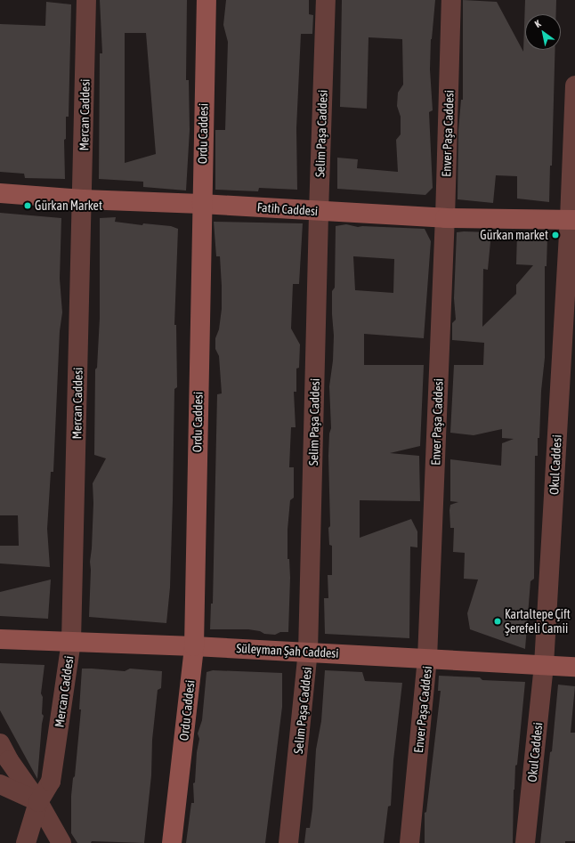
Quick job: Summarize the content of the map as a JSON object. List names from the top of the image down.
{
  "streets": {
    "street": [
      "Mercan Caddesi",
      "Ordu Caddesi",
      "Selim Paşa Caddesi",
      "Enver Paşa Caddesi",
      "Fatih Caddesi",
      "Okul Caddesi",
      "Süleyman Şah Caddesi"
    ]
  },
  "crossings": [
    ["Mercan Caddesi", "Fatih Caddesi"],
    ["Mercan Caddesi", "Süleyman Şah Caddesi"],
    ["Ordu Caddesi", "Fatih Caddesi"],
    ["Ordu Caddesi", "Süleyman Şah Caddesi"],
    ["Selim Paşa Caddesi", "Fatih Caddesi"],
    ["Selim Paşa Caddesi", "Süleyman Şah Caddesi"],
    ["Enver Paşa Caddesi", "Fatih Caddesi"],
    ["Enver Paşa Caddesi", "Süleyman Şah Caddesi"],
    ["Fatih Caddesi", "Okul Caddesi"],
    ["Okul Caddesi", "Süleyman Şah Caddesi"]
  ],
  "places": ["Gürkan Market", "Gürkan market", "Kartaltepe Çift Şerefeli Camii"],
  "north": "top left"
}
